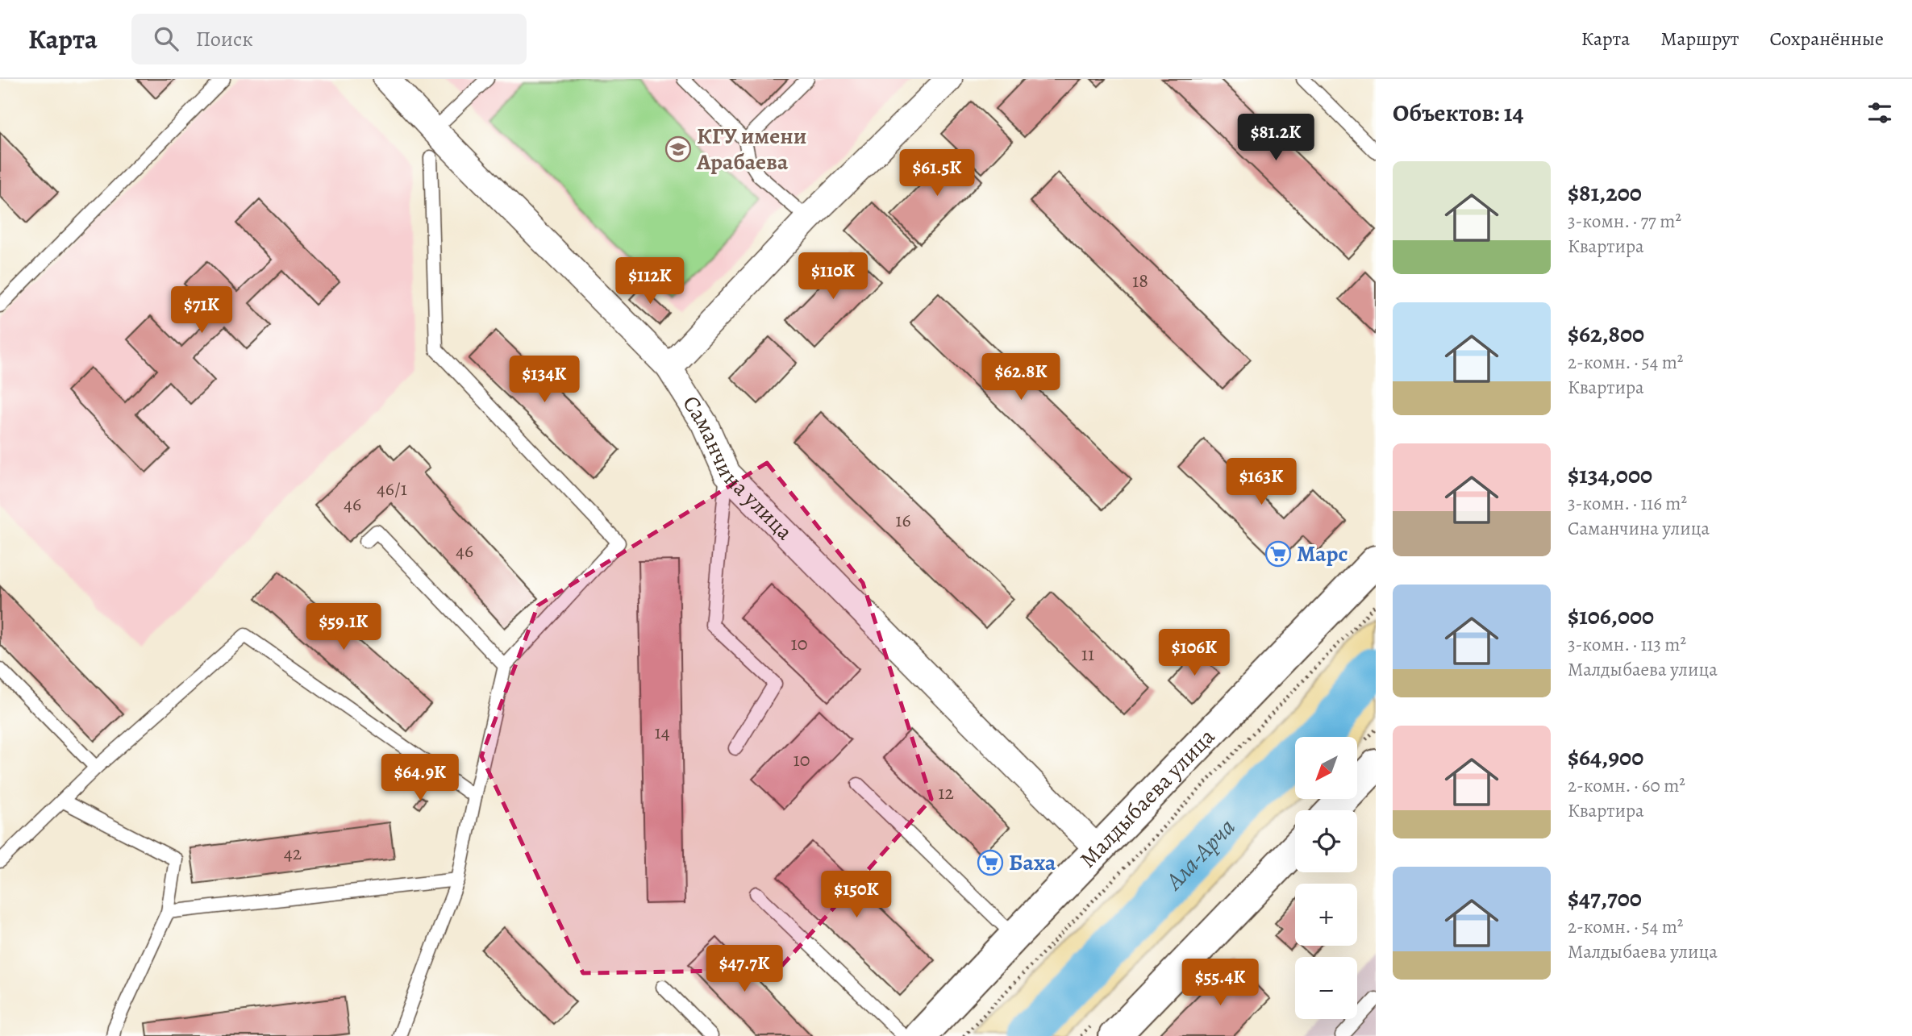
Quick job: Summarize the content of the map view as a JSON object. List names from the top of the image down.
{
  "streets": {
    "street": ["Саманчина улица", "Малдыбаева улица"]
  },
  "crossings": [
    ["Саманчина улица", "Малдыбаева улица"]
  ],
  "water": ["Ала-Арча"],
  "places": {
    "school or university": ["КГУ имени Арабаева"],
    "supermarket": ["Марс", "Баха"]
  },
  "house_numbers": [
    "18",
    "46/1",
    "46",
    "16",
    "46",
    "10",
    "11",
    "14",
    "10",
    "12",
    "42"
  ],
  "north": "bottom left",
  "page": {
    "header": "Карта",
    "search": "Поиск",
    "nav": ["Карта", "Маршрут", "Сохранённые"],
    "heading": "Объектов: 14",
    "price": [
      "$81.2K",
      "$61.5K",
      "$110K",
      "$112K",
      "$71K",
      "$62.8K",
      "$134K",
      "$163K",
      "$59.1K",
      "$106K",
      "$64.9K",
      "$150K",
      "$47.7K",
      "$55.4K"
    ],
    "list": [
      {
        "name": "$81,200",
        "note": "3-комн. · 77 m² · Квартира"
      },
      {
        "name": "$62,800",
        "note": "2-комн. · 54 m² · Квартира"
      },
      {
        "name": "$134,000",
        "note": "3-комн. · 116 m² · Саманчина улица"
      },
      {
        "name": "$106,000",
        "note": "3-комн. · 113 m² · Малдыбаева улица"
      },
      {
        "name": "$64,900",
        "note": "2-комн. · 60 m² · Квартира"
      },
      {
        "name": "$47,700",
        "note": "2-комн. · 54 m² · Малдыбаева улица"
      }
    ],
    "map_buttons": ["+", "−"]
  }
}
